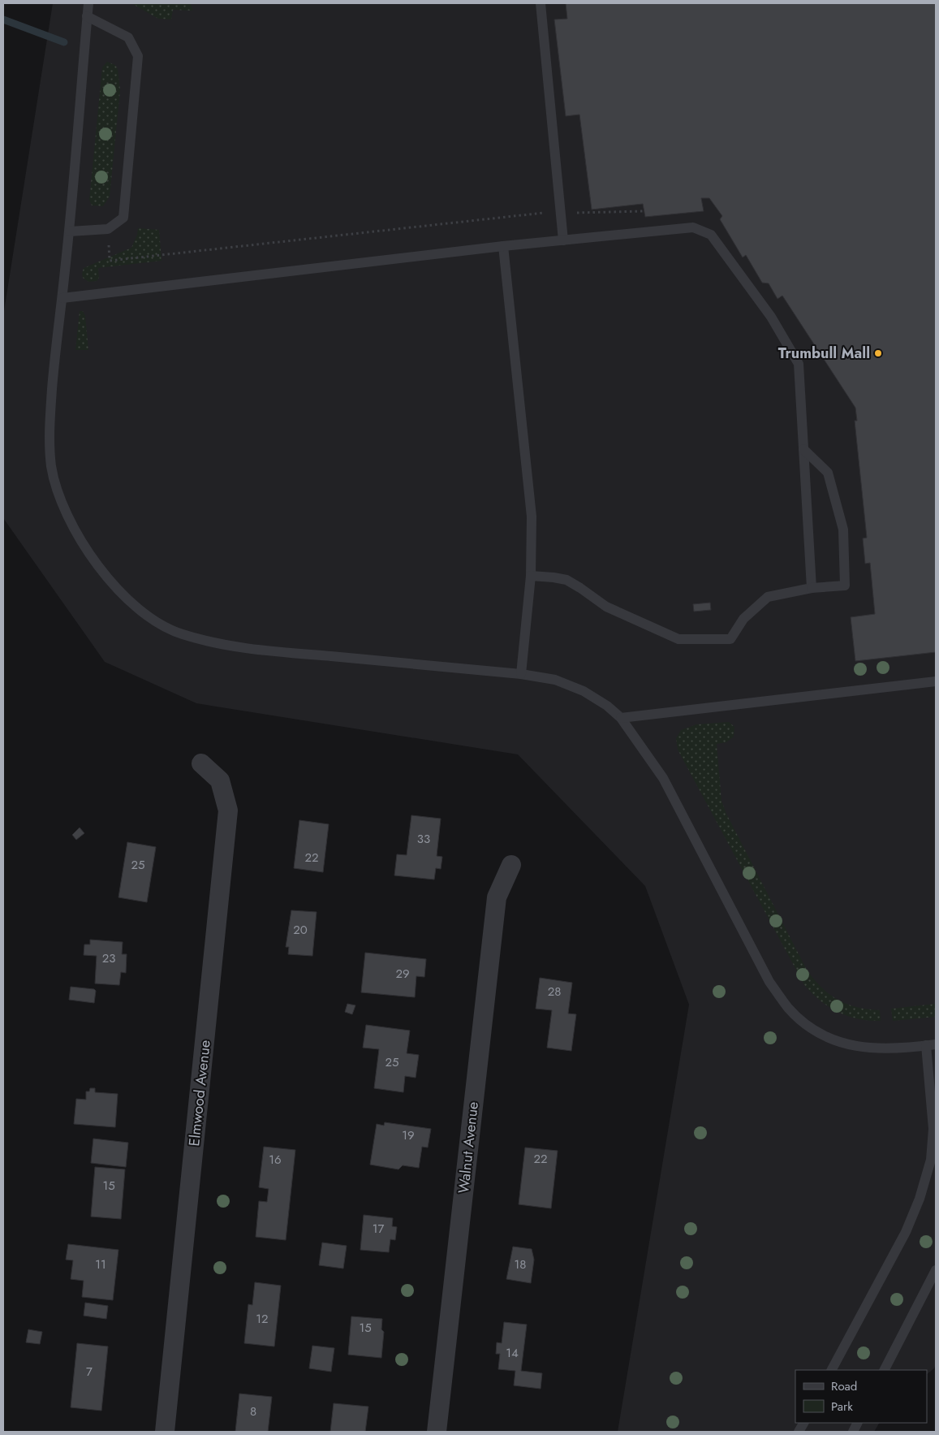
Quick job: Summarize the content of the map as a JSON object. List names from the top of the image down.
{
  "streets": {
    "street": ["Elmwood Avenue", "Walnut Avenue"]
  },
  "places": ["Trumbull Mall"],
  "house_numbers": [
    "33",
    "22",
    "25",
    "20",
    "23",
    "29",
    "28",
    "25",
    "19",
    "22",
    "16",
    "15",
    "17",
    "11",
    "18",
    "12",
    "15",
    "14",
    "7",
    "8"
  ],
  "legend": ["Road", "Park"]
}
